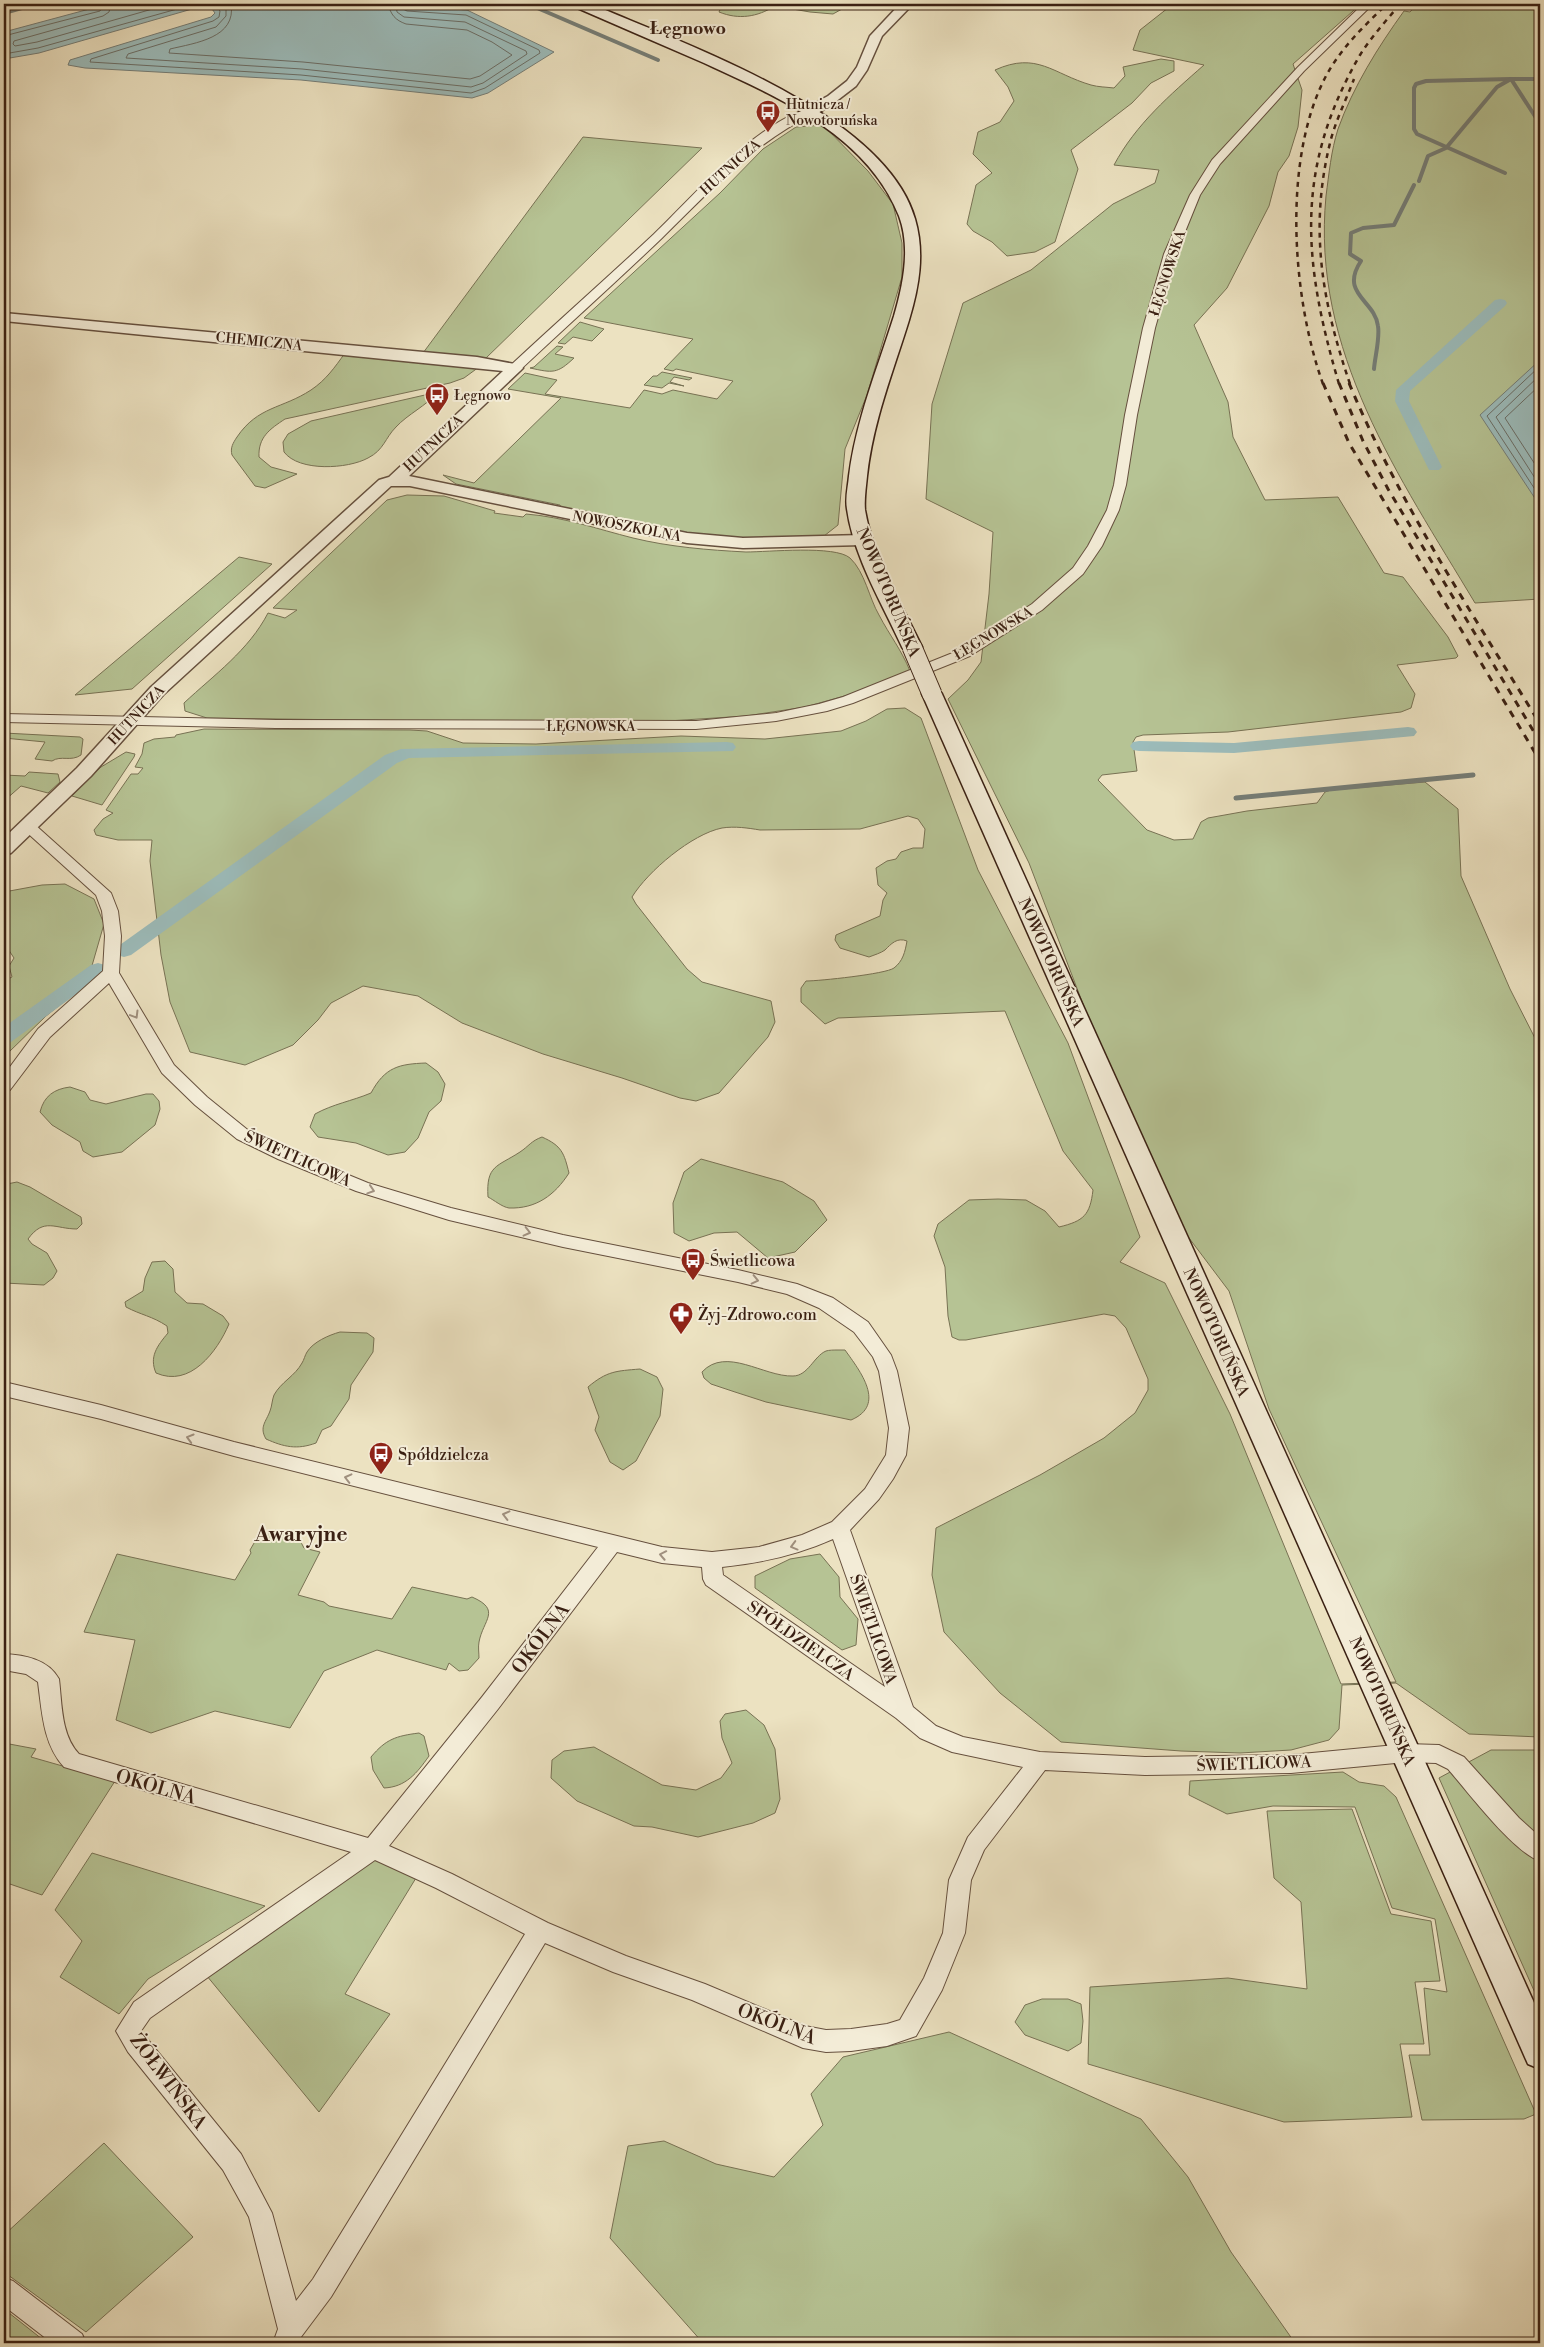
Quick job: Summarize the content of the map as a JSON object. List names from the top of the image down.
{
  "streets": {
    "main road": ["NOWOTORUŃSKA"],
    "street": [
      "HUTNICZA",
      "ŁĘGNOWSKA",
      "CHEMICZNA",
      "NOWOSZKOLNA",
      "ŚWIETLICOWA",
      "OKÓLNA",
      "SPÓŁDZIELCZA",
      "ŻÓŁWIŃSKA"
    ]
  },
  "crossings": [
    ["HUTNICZA", "ŁĘGNOWSKA"],
    ["HUTNICZA", "CHEMICZNA"],
    ["HUTNICZA", "NOWOSZKOLNA"],
    ["HUTNICZA", "NOWOTORUŃSKA"],
    ["NOWOSZKOLNA", "NOWOTORUŃSKA"],
    ["NOWOTORUŃSKA", "ŚWIETLICOWA"],
    ["ŚWIETLICOWA", "OKÓLNA"],
    ["ŚWIETLICOWA", "SPÓŁDZIELCZA"],
    ["OKÓLNA", "ŻÓŁWIŃSKA"]
  ],
  "one_way": ["ŚWIETLICOWA"],
  "districts": ["Łęgnowo", "Awaryjne"],
  "places": {
    "bus stop": [
      "Hutnicza / Nowotoruńska",
      "Łęgnowo",
      "Świetlicowa",
      "Spółdzielcza"
    ],
    "pharmacy": ["Żyj-Zdrowo.com"]
  }
}
